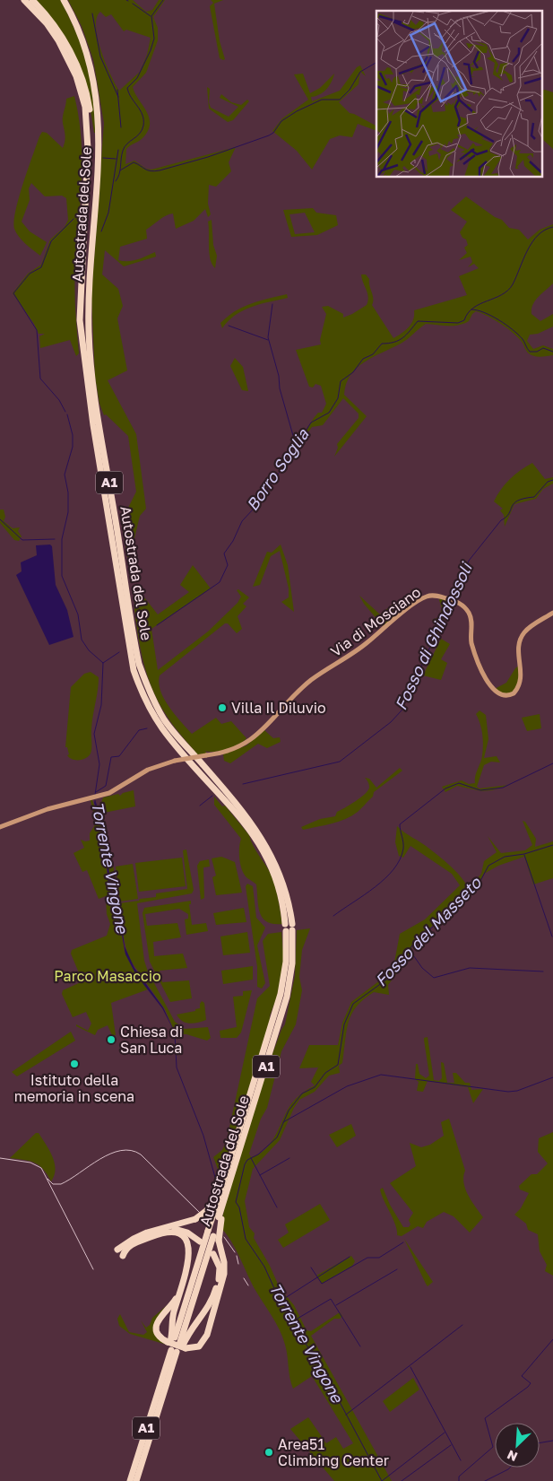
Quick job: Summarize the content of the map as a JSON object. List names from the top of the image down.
{
  "streets": {
    "highway": ["Autostrada del Sole", "A1"],
    "main road": ["Via di Mosciano"]
  },
  "water": [
    "Borro Soglia",
    "Fosso di Ghindossoli",
    "Torrente Vingone",
    "Fosso del Masseto"
  ],
  "parks": ["Parco Masaccio"],
  "places": [
    "Villa Il Diluvio",
    "Chiesa di San Luca",
    "Istituto della memoria in scena",
    "Area51 Climbing Center"
  ],
  "north": "bottom left"
}
